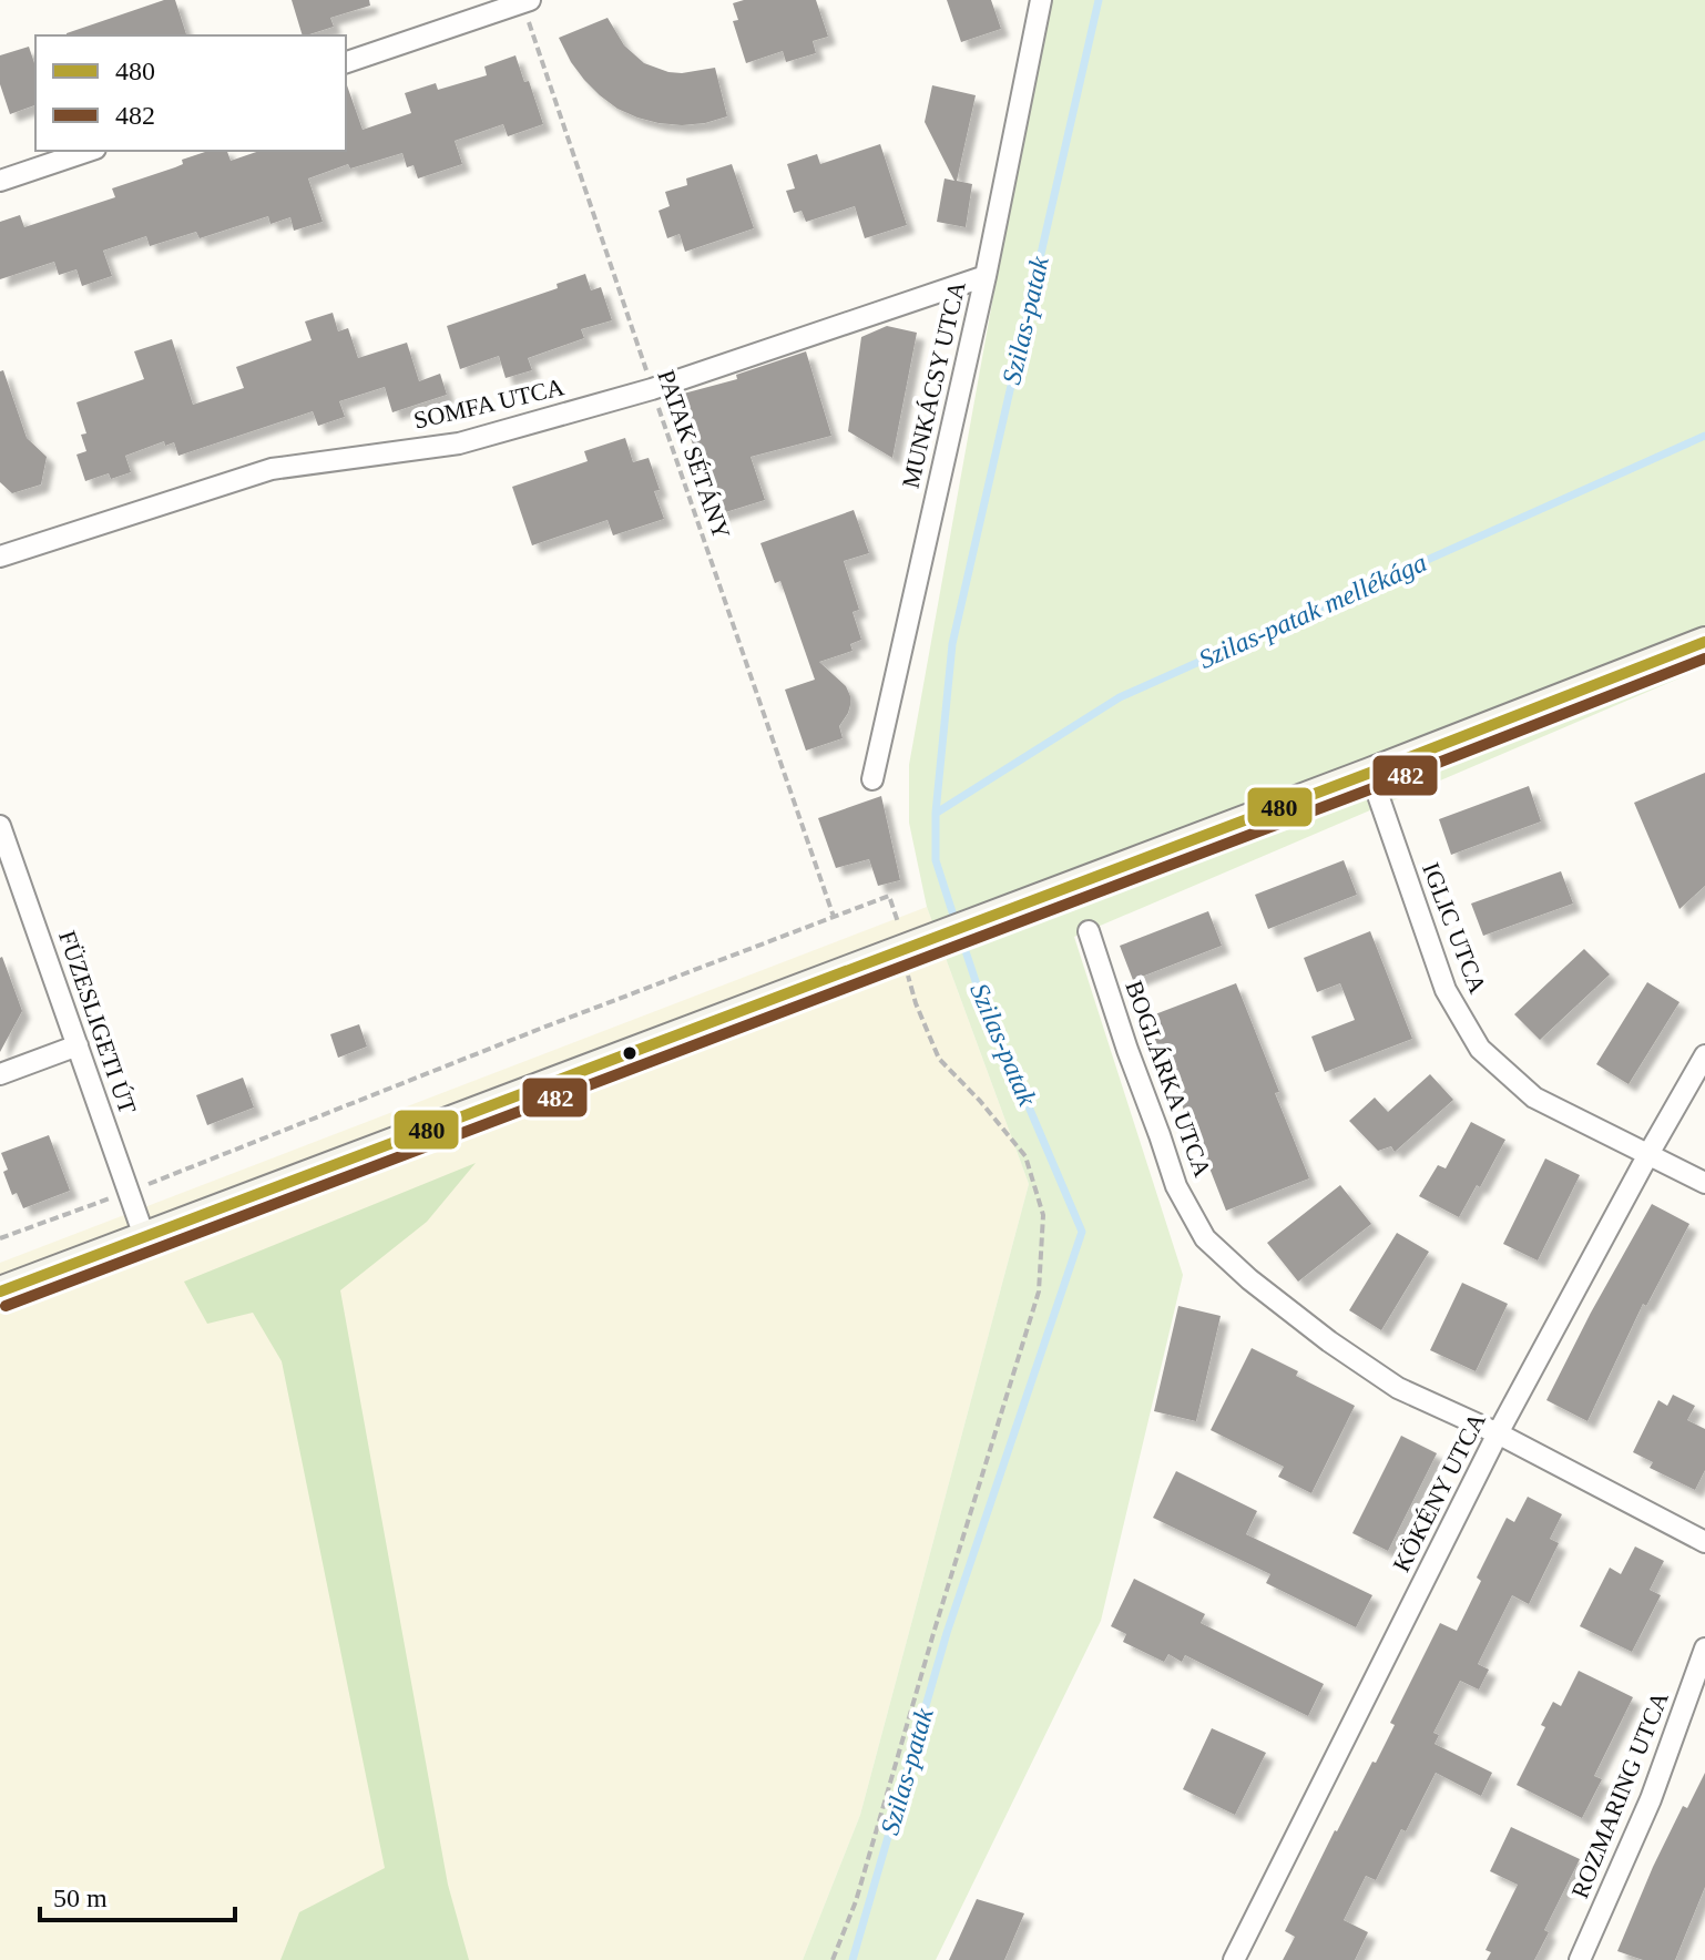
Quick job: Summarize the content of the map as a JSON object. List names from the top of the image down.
{
  "streets": {
    "street": [
      "MUNKÁCSY UTCA",
      "SOMFA UTCA",
      "IGLIC UTCA",
      "FÜZESLIGETI ÚT",
      "BOGLÁRKA UTCA",
      "KÖKÉNY UTCA",
      "ROZMARING UTCA"
    ],
    "path": ["PATAK SÉTÁNY"]
  },
  "crossings": [
    ["MUNKÁCSY UTCA", "SOMFA UTCA"],
    ["SOMFA UTCA", "PATAK SÉTÁNY"],
    ["IGLIC UTCA", "KÖKÉNY UTCA"],
    ["BOGLÁRKA UTCA", "KÖKÉNY UTCA"]
  ],
  "water": ["Szilas-patak", "Szilas-patak mellékága"],
  "lines": ["transit line 480", "transit line 482"],
  "legend": ["480", "482"],
  "scale_bar": "50 m"
}
